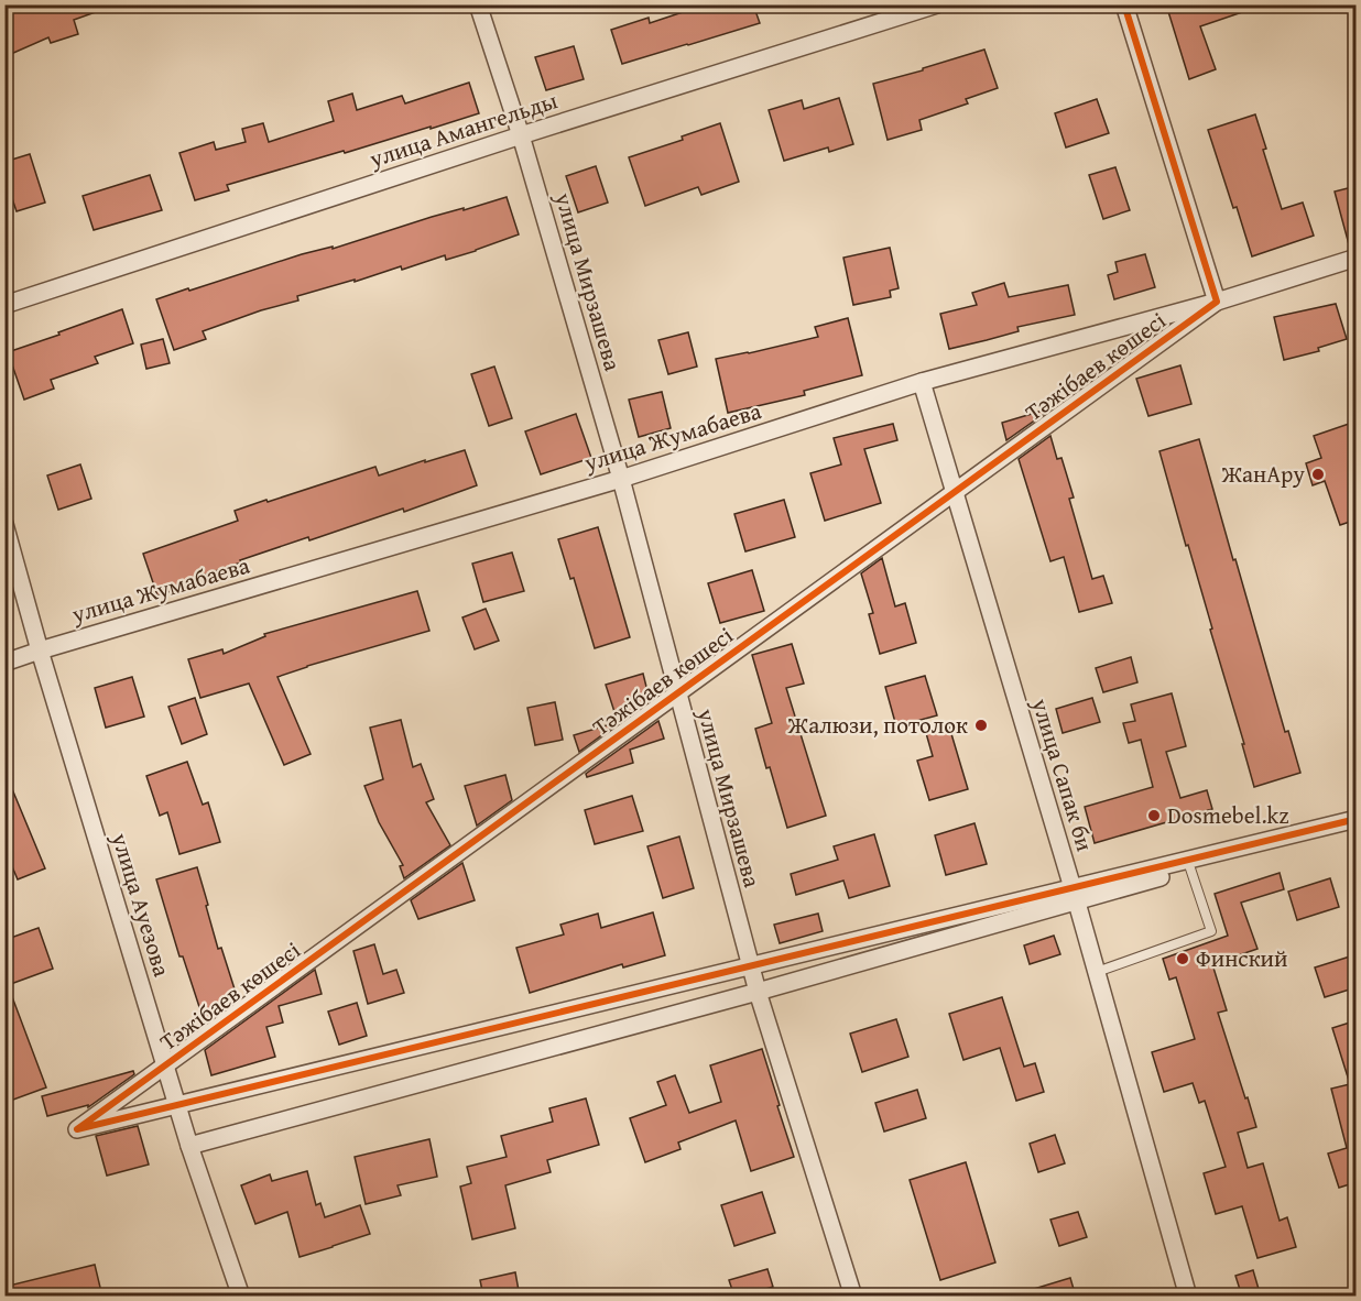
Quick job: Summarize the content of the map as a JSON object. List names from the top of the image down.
{
  "streets": {
    "street": [
      "улица Амангельды",
      "улица Мирзашева",
      "Тәжібаев көшесі",
      "улица Жумабаева",
      "улица Сапак би",
      "улица Ауезова"
    ]
  },
  "crossings": [
    ["улица Амангельды", "улица Мирзашева"],
    ["улица Мирзашева", "улица Жумабаева"],
    ["Тәжібаев көшесі", "улица Жумабаева"],
    ["улица Жумабаева", "улица Сапак би"],
    ["улица Жумабаева", "улица Ауезова"]
  ],
  "places": [
    "ЖанАру",
    "Жалюзи, потолок",
    "Dosmebel.kz",
    "Финский"
  ]
}
